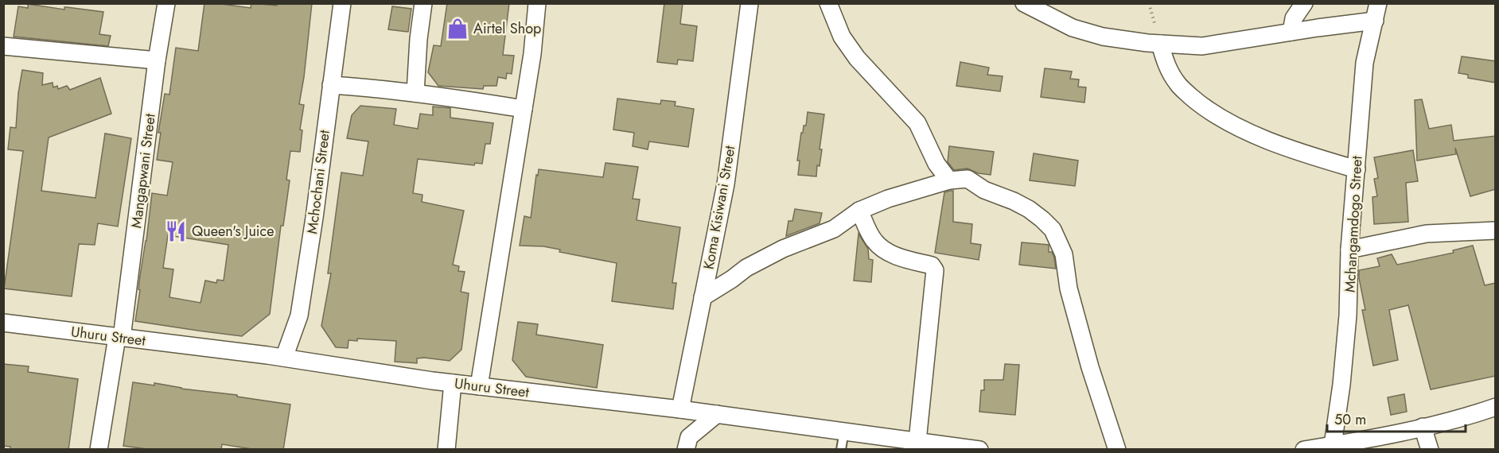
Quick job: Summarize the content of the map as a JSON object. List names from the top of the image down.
{
  "streets": {
    "street": [
      "Mangapwani Street",
      "Mchochani Street",
      "Koma Kisiwani Street",
      "Mchangamdogo Street",
      "Uhuru Street"
    ]
  },
  "crossings": [
    ["Mangapwani Street", "Uhuru Street"],
    ["Mchochani Street", "Uhuru Street"],
    ["Koma Kisiwani Street", "Uhuru Street"]
  ],
  "places": {
    "shop": ["Airtel Shop"],
    "restaurant": ["Queen's Juice"]
  },
  "scale_bar": "50 m"
}
